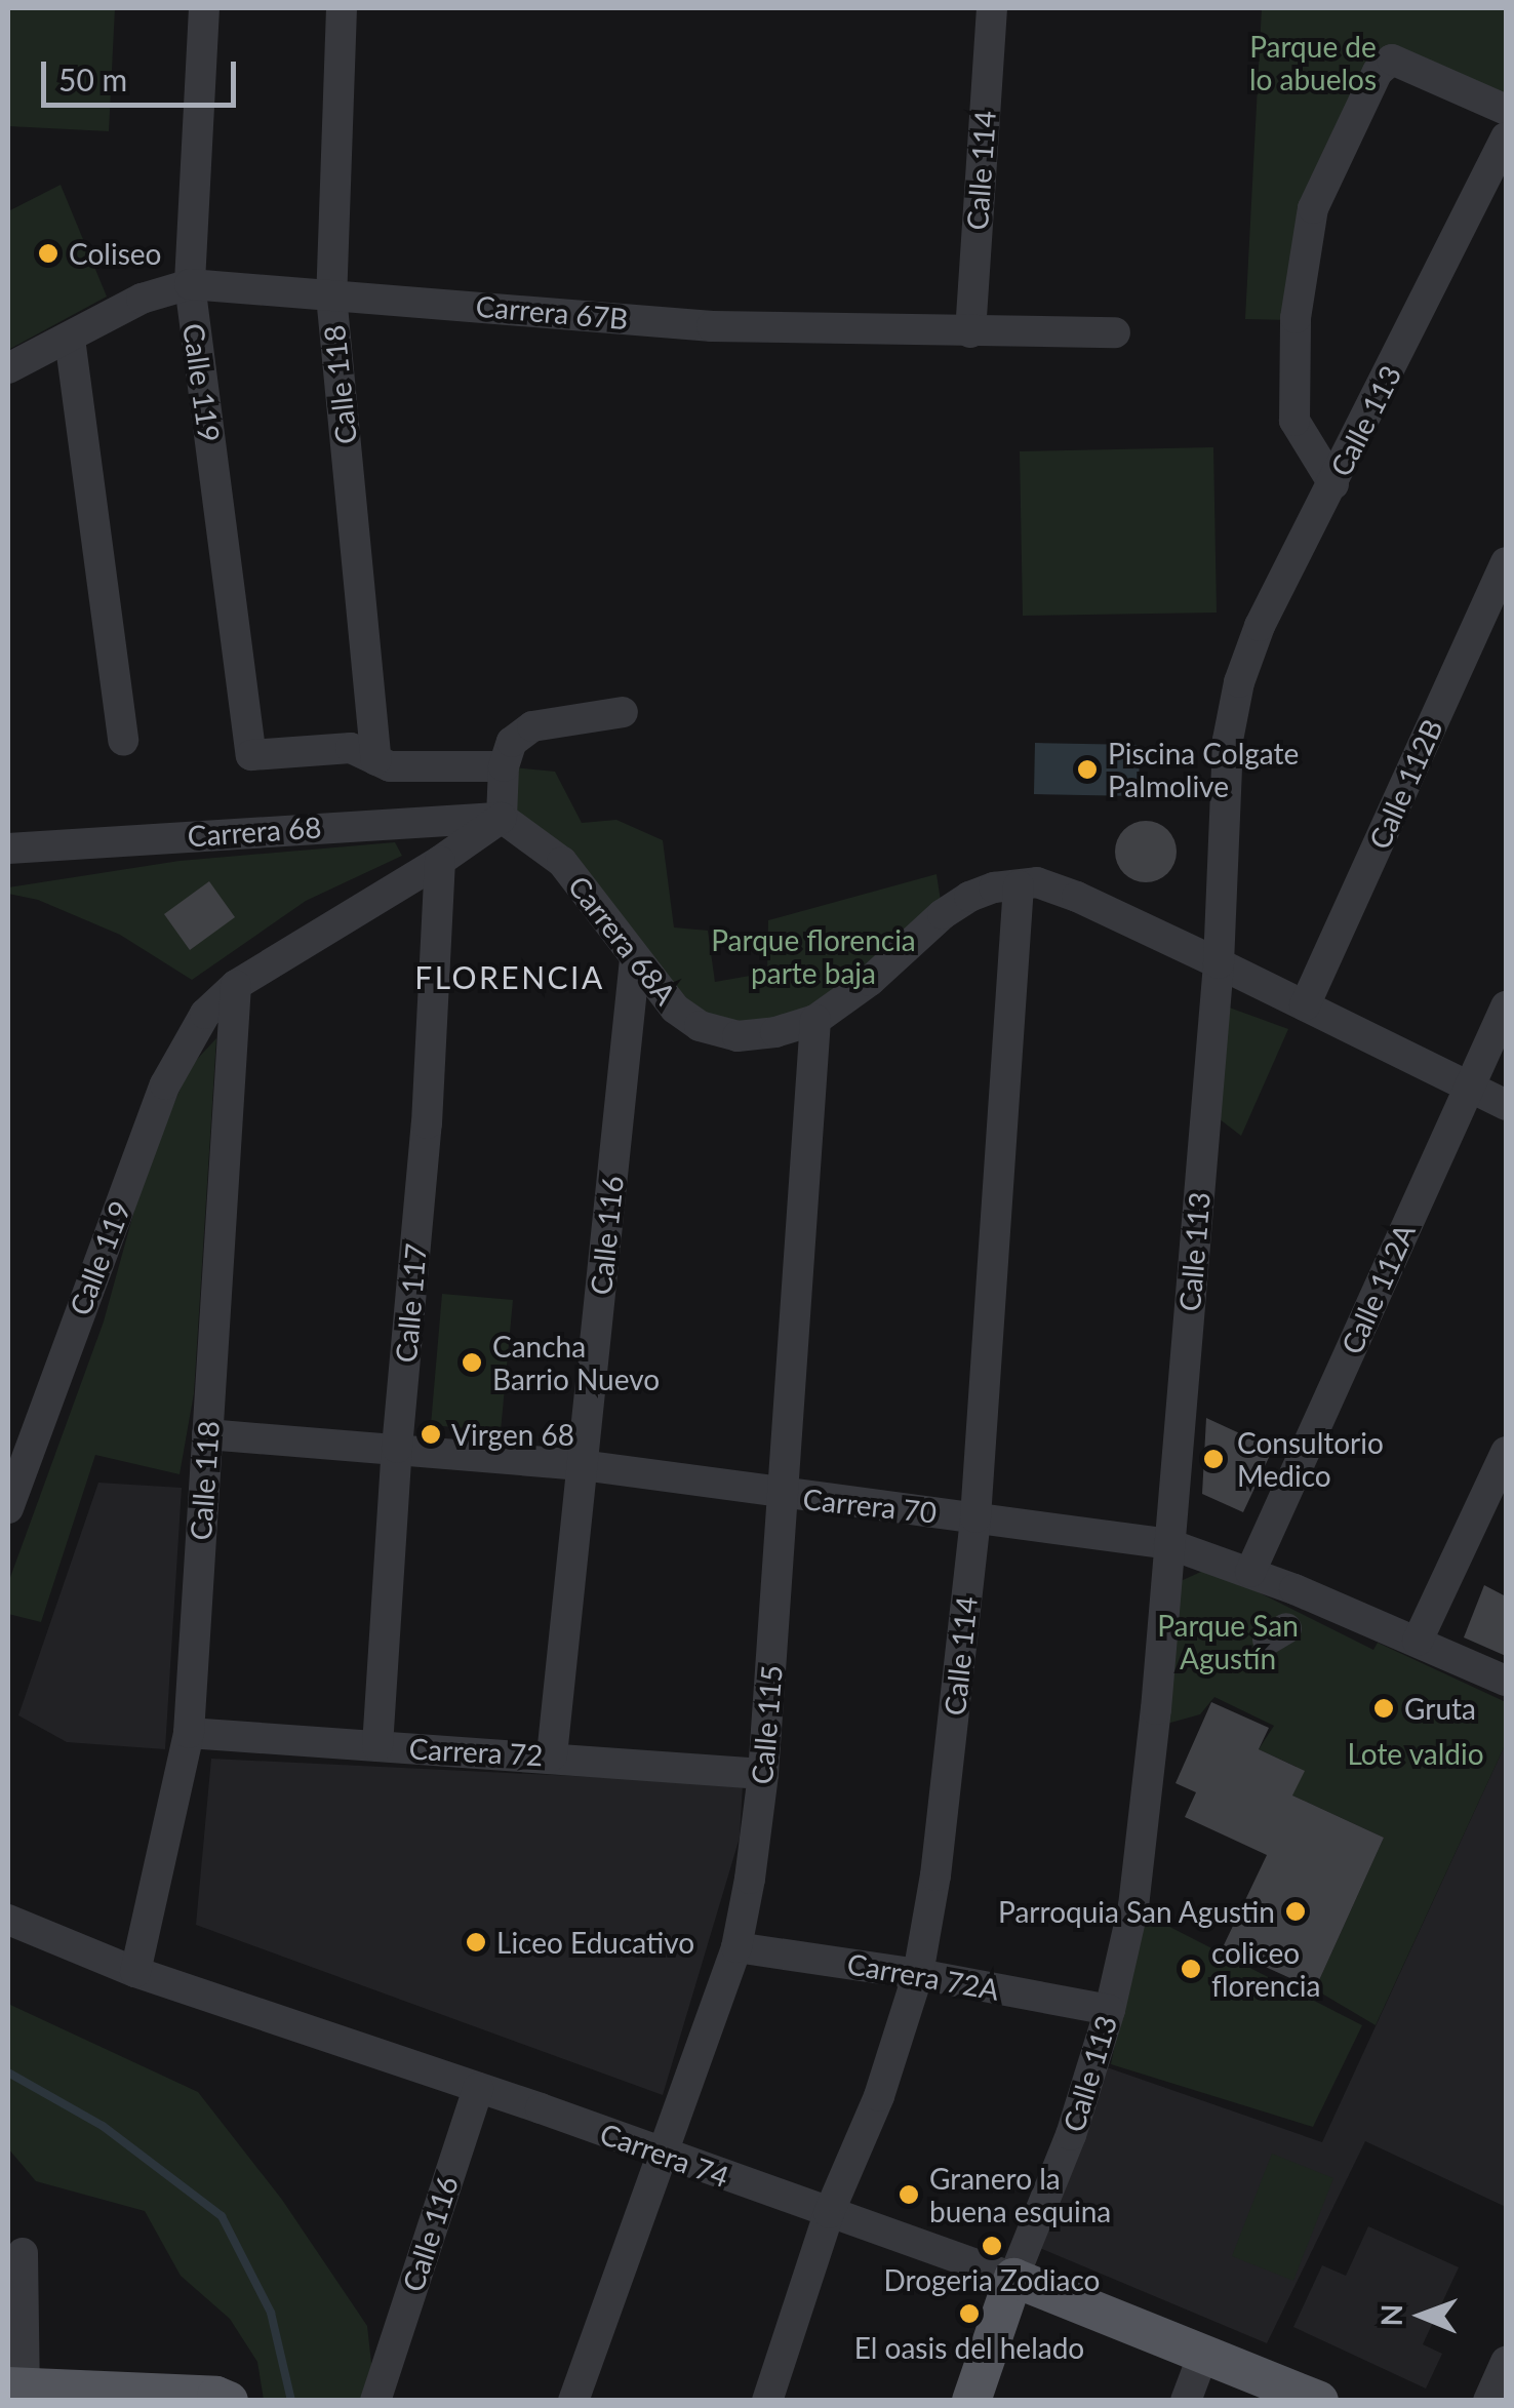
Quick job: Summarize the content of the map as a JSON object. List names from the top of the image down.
{
  "streets": {
    "main road": ["Calle 113", "Carrera 74"],
    "street": [
      "Calle 114",
      "Carrera 67B",
      "Calle 119",
      "Calle 118",
      "Calle 112B",
      "Carrera 68",
      "Carrera 68A",
      "Calle 116",
      "Calle 112A",
      "Calle 117",
      "Carrera 70",
      "Calle 115",
      "Carrera 72",
      "Carrera 72A"
    ]
  },
  "crossings": [
    ["Calle 114", "Carrera 67B"],
    ["Calle 114", "Carrera 68A"],
    ["Calle 114", "Carrera 70"],
    ["Calle 114", "Carrera 72A"],
    ["Calle 114", "Carrera 74"],
    ["Carrera 67B", "Calle 119"],
    ["Carrera 67B", "Calle 118"],
    ["Calle 119", "Calle 118"],
    ["Calle 118", "Carrera 70"],
    ["Calle 118", "Carrera 72"],
    ["Calle 118", "Carrera 74"],
    ["Calle 113", "Carrera 68A"],
    ["Calle 113", "Carrera 70"],
    ["Calle 113", "Carrera 72A"],
    ["Calle 113", "Carrera 74"],
    ["Calle 112B", "Carrera 68A"],
    ["Carrera 68", "Carrera 68A"],
    ["Carrera 68A", "Calle 116"],
    ["Carrera 68A", "Calle 112A"],
    ["Carrera 68A", "Calle 115"],
    ["Calle 116", "Carrera 70"],
    ["Calle 116", "Carrera 72"],
    ["Calle 116", "Carrera 74"],
    ["Calle 112A", "Carrera 70"],
    ["Calle 117", "Carrera 70"],
    ["Calle 117", "Carrera 72"],
    ["Carrera 70", "Calle 115"],
    ["Calle 115", "Carrera 72"],
    ["Calle 115", "Carrera 72A"],
    ["Calle 115", "Carrera 74"]
  ],
  "districts": ["FLORENCIA"],
  "parks": [
    "Parque de lo abuelos",
    "Parque florencia parte baja",
    "Parque San Agustín",
    "Lote valdio"
  ],
  "places": [
    "Coliseo",
    "Piscina Colgate Palmolive",
    "Cancha Barrio Nuevo",
    "Virgen 68",
    "Consultorio Medico",
    "Gruta",
    "Parroquia San Agustin",
    "Liceo Educativo",
    "coliceo florencia",
    "Granero la buena esquina",
    "Drogeria Zodiaco",
    "El oasis del helado"
  ],
  "scale_bar": "50 m",
  "north": "left"
}
